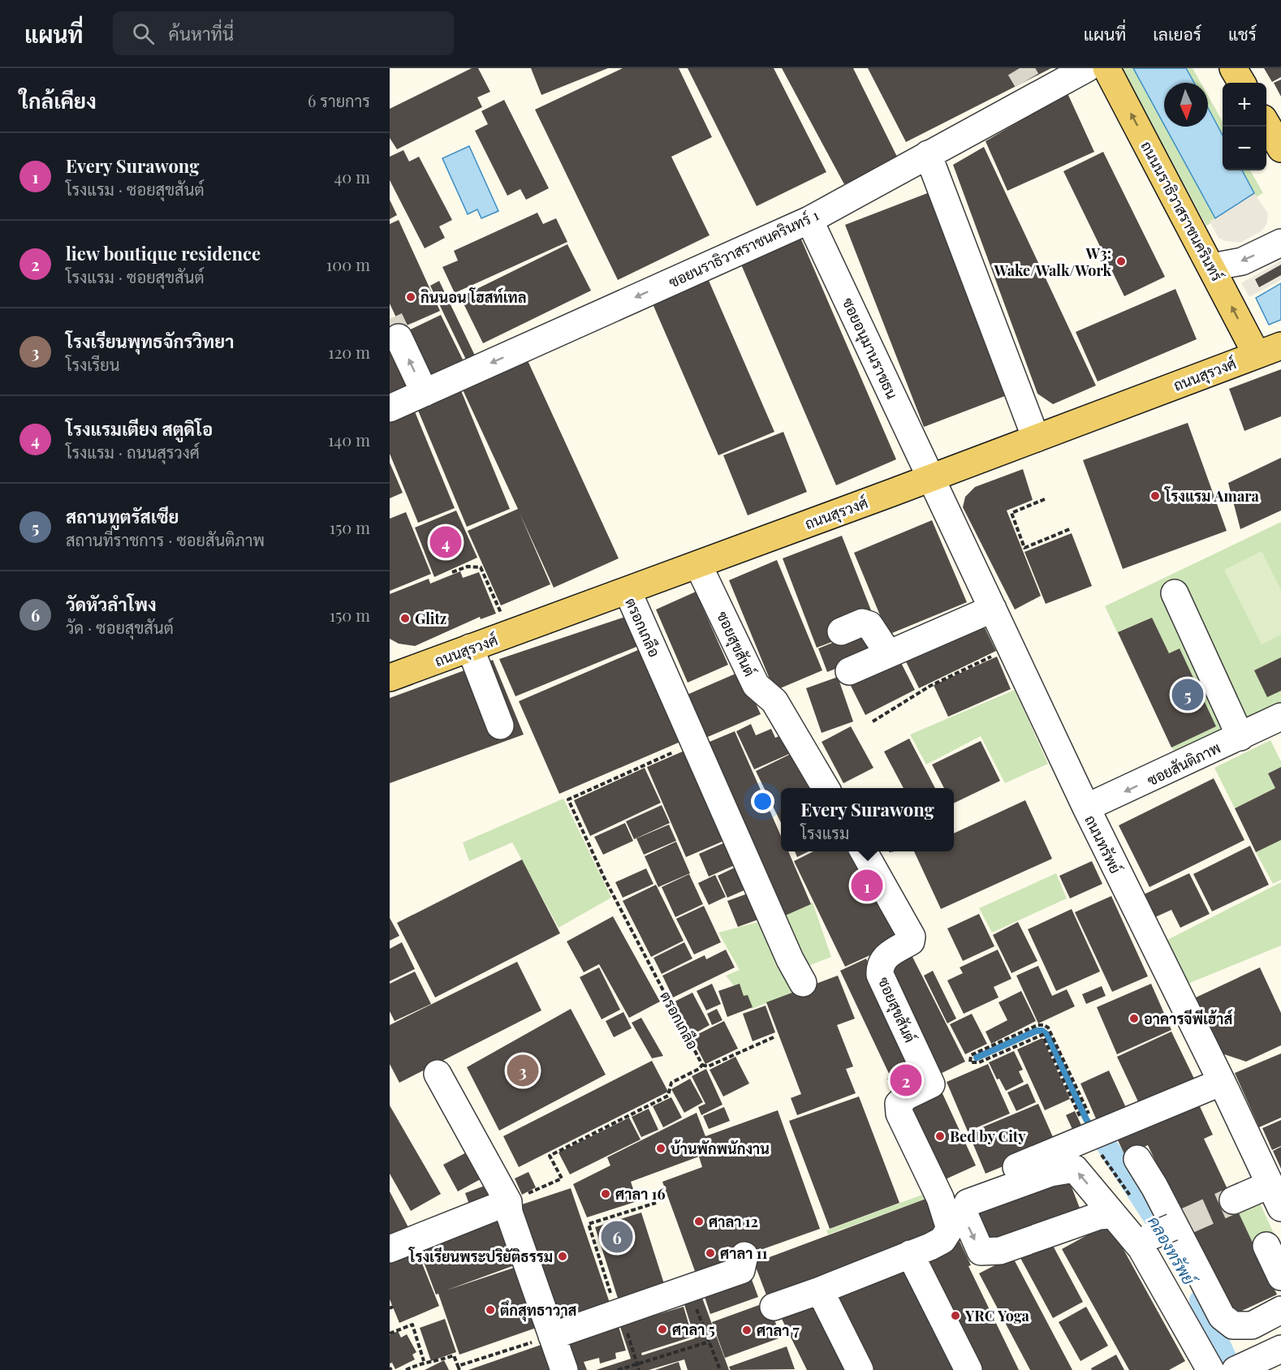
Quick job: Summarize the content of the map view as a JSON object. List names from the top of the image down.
{
  "streets": {
    "main road": ["ถนนนราธิวาสราชนครินทร์", "ถนนสุรวงศ์"],
    "street": [
      "ซอยนราธิวาสราชนครินทร์ 1",
      "ซอยอนุมานราชธน",
      "ตรอกเกลือ",
      "ซอยสุขสันต์",
      "ซอยสันติภาพ",
      "ถนนทรัพย์"
    ]
  },
  "crossings": [
    ["ถนนนราธิวาสราชนครินทร์", "ถนนสุรวงศ์"],
    ["ซอยนราธิวาสราชนครินทร์ 1", "ซอยอนุมานราชธน"],
    ["ซอยอนุมานราชธน", "ถนนสุรวงศ์"],
    ["ซอยอนุมานราชธน", "ถนนทรัพย์"],
    ["ถนนสุรวงศ์", "ตรอกเกลือ"],
    ["ถนนสุรวงศ์", "ซอยสุขสันต์"],
    ["ถนนสุรวงศ์", "ถนนทรัพย์"],
    ["ซอยสันติภาพ", "ถนนทรัพย์"]
  ],
  "one_way": ["ถนนนราธิวาสราชนครินทร์", "ซอยนราธิวาสราชนครินทร์ 1", "ซอยสันติภาพ"],
  "water": ["คลองทรัพย์"],
  "places": [
    "W3: Wake/Walk/Work",
    "กินนอน โฮสท์เทล",
    "โรงแรม Amara",
    "Glitz",
    "อาคารจีพีเฮ้าส์",
    "Bed by City",
    "บ้านพักพนักงาน",
    "ศาลา 16",
    "ศาลา 12",
    "ศาลา 11",
    "โรงเรียนพระปริยัติธรรม",
    "ตึกสุทธาวาส",
    "YRC Yoga",
    "ศาลา 5",
    "ศาลา 7"
  ],
  "north": "bottom",
  "page": {
    "header": "แผนที่",
    "search": "ค้นหาที่นี่",
    "nav": ["แผนที่", "เลเยอร์", "แชร์"],
    "heading": ["ใกล้เคียง", "6 รายการ"],
    "map_buttons": ["+", "−"],
    "list": [
      {
        "mark": "1",
        "name": "Every Surawong",
        "note": "โรงแรม · ซอยสุขสันต์",
        "value": "40 m"
      },
      {
        "mark": "2",
        "name": "liew boutique residence",
        "note": "โรงแรม · ซอยสุขสันต์",
        "value": "100 m"
      },
      {
        "mark": "3",
        "name": "โรงเรียนพุทธจักรวิทยา",
        "note": "โรงเรียน",
        "value": "120 m"
      },
      {
        "mark": "4",
        "name": "โรงแรมเตียง สตูดิโอ",
        "note": "โรงแรม · ถนนสุรวงศ์",
        "value": "140 m"
      },
      {
        "mark": "5",
        "name": "สถานทูตรัสเซีย",
        "note": "สถานที่ราชการ · ซอยสันติภาพ",
        "value": "150 m"
      },
      {
        "mark": "6",
        "name": "วัดหัวลำโพง",
        "note": "วัด · ซอยสุขสันต์",
        "value": "150 m"
      }
    ],
    "pins": [
      "4",
      "5",
      "1",
      "3",
      "2",
      "6"
    ],
    "popup": ["Every Surawong", "โรงแรม"]
  }
}
